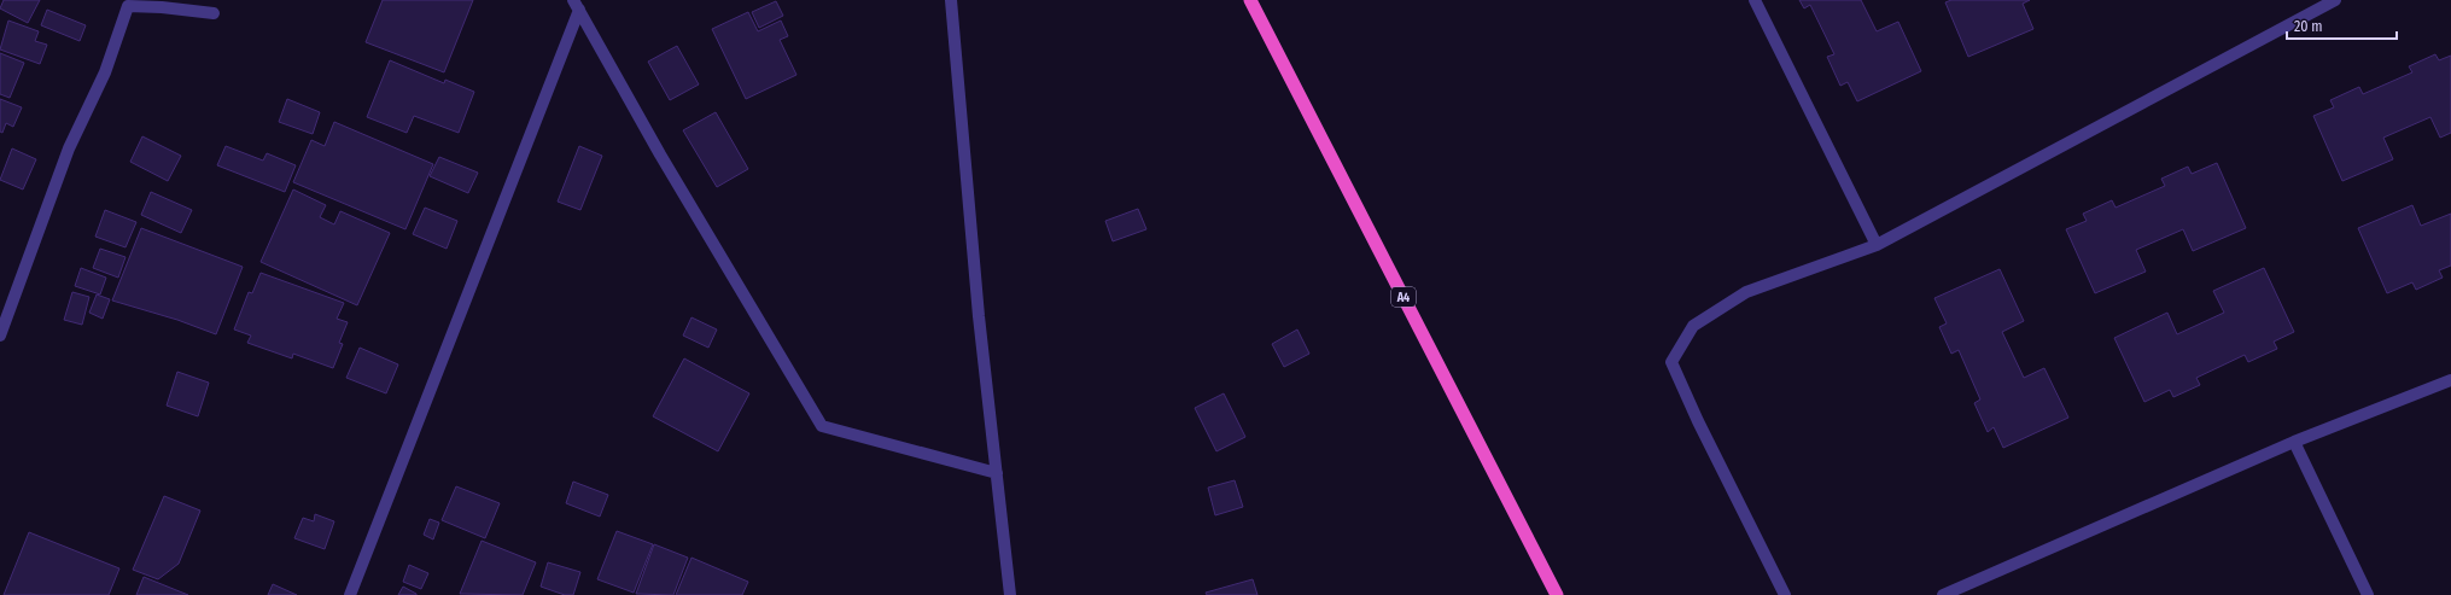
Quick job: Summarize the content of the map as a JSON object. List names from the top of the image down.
{
  "streets": {
    "highway": ["A4"]
  },
  "scale_bar": "20 m"
}
